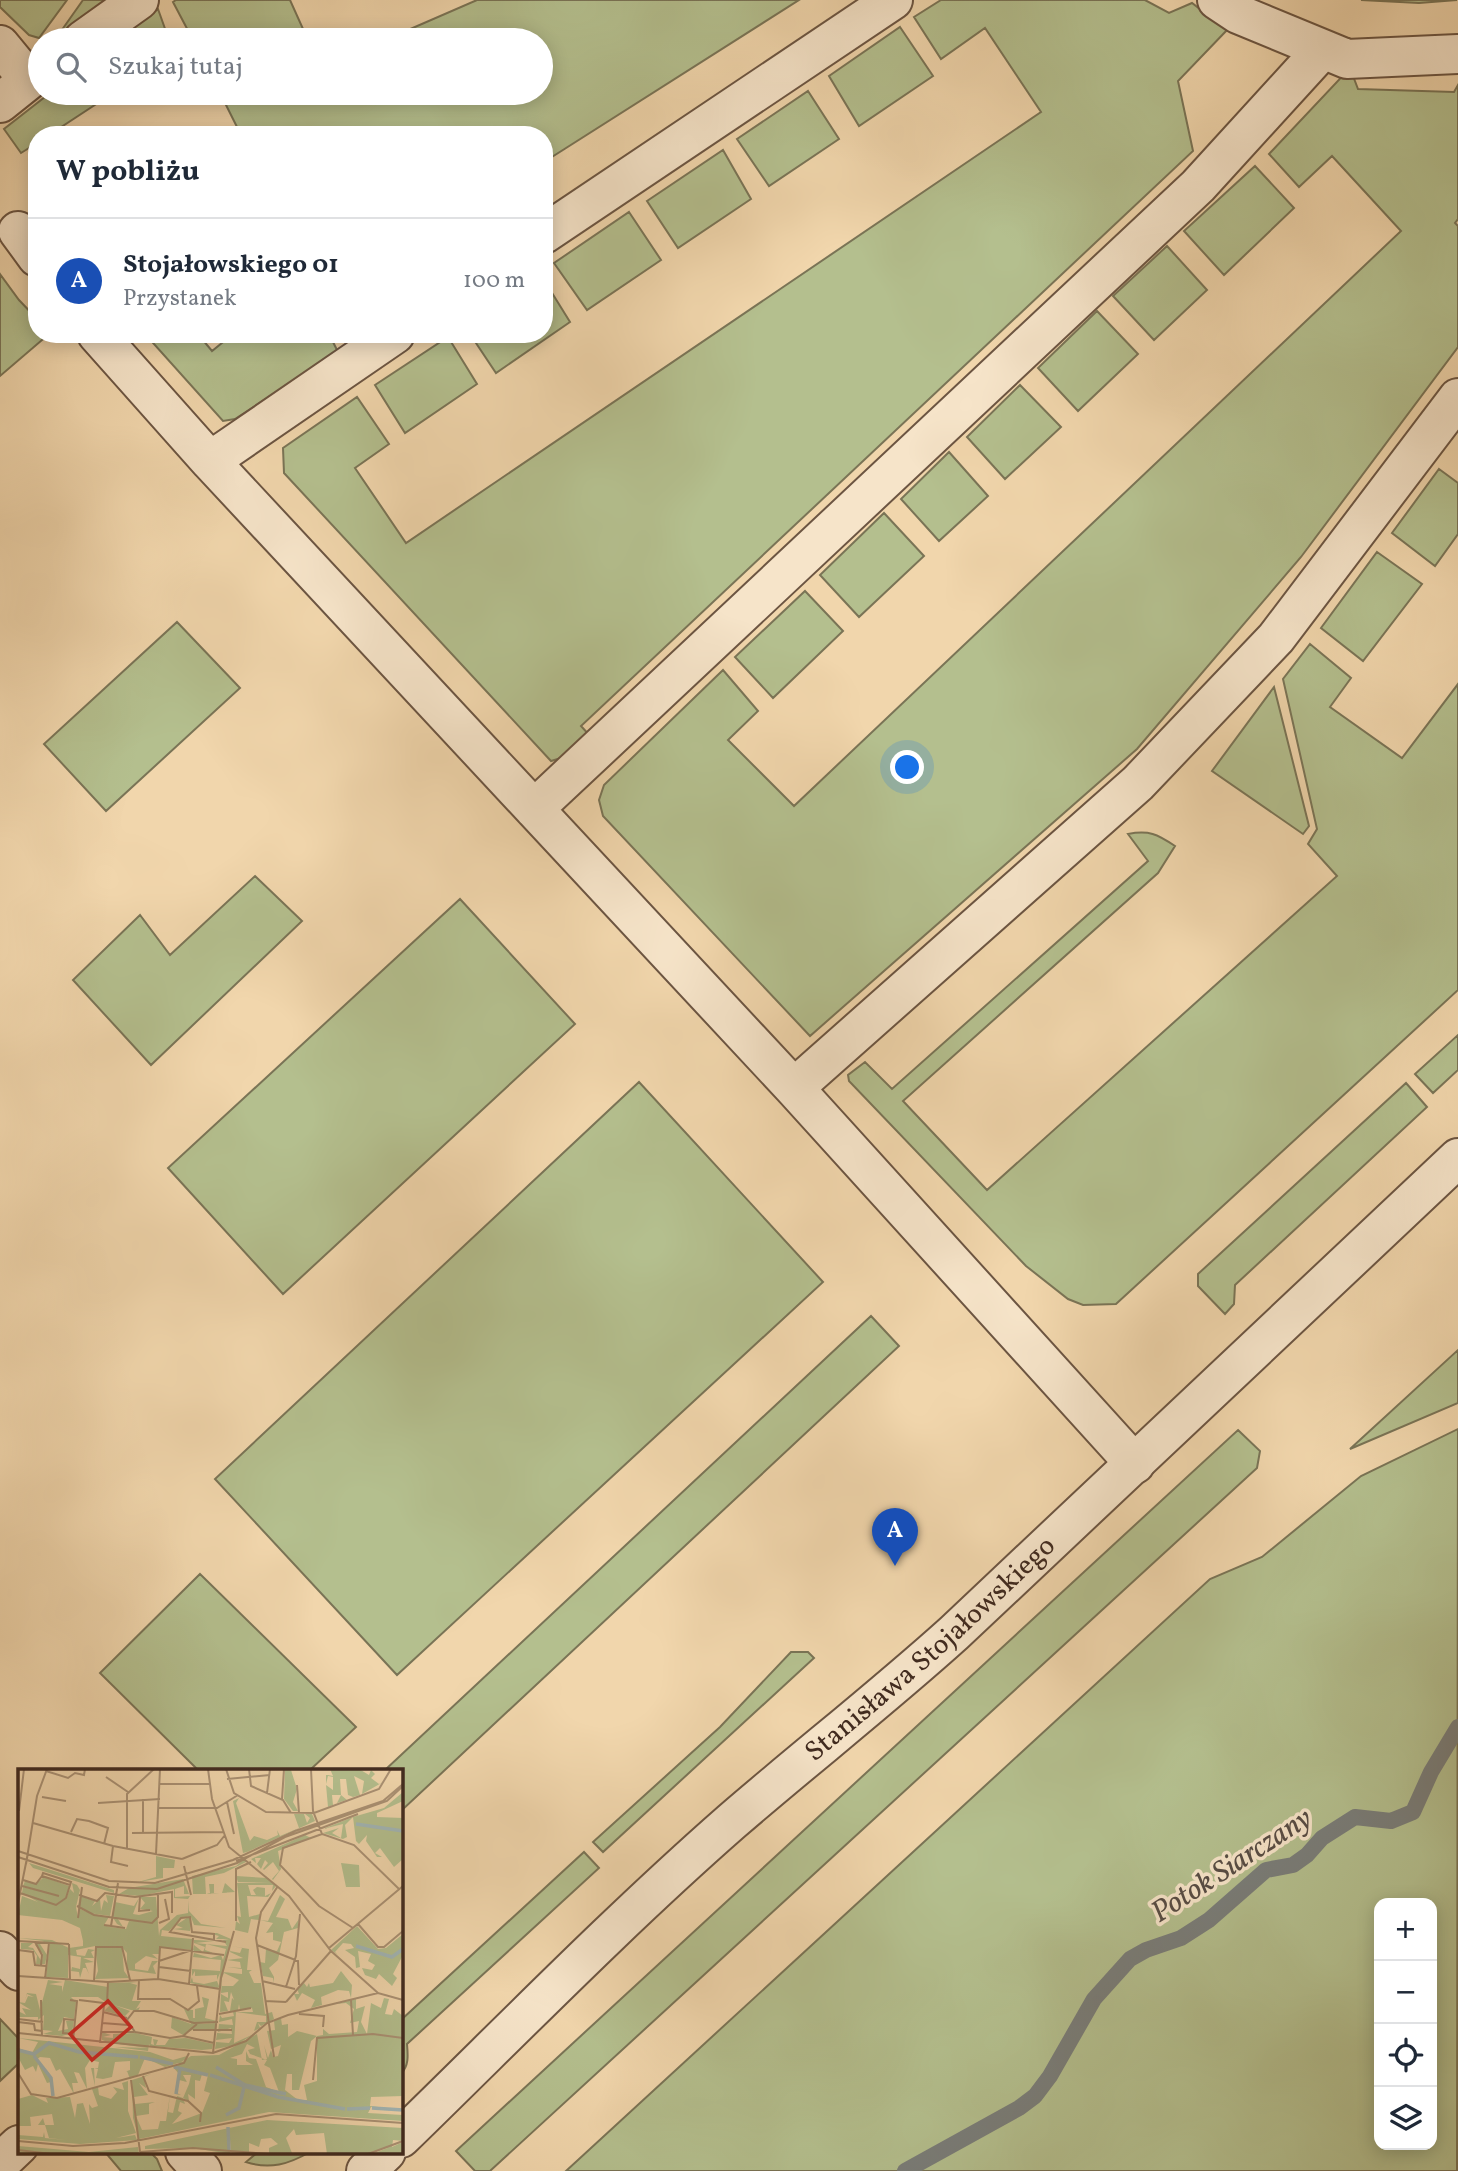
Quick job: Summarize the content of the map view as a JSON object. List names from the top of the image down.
{
  "streets": {
    "street": ["Stanisława Stojałowskiego"]
  },
  "water": ["Potok Siarczany"],
  "page": {
    "search": "Szukaj tutaj",
    "heading": "W pobliżu",
    "list": [
      {
        "mark": "A",
        "name": "Stojałowskiego 01",
        "note": "Przystanek",
        "value": "100 m"
      }
    ],
    "pins": "A",
    "map_buttons": ["+", "−"]
  }
}
